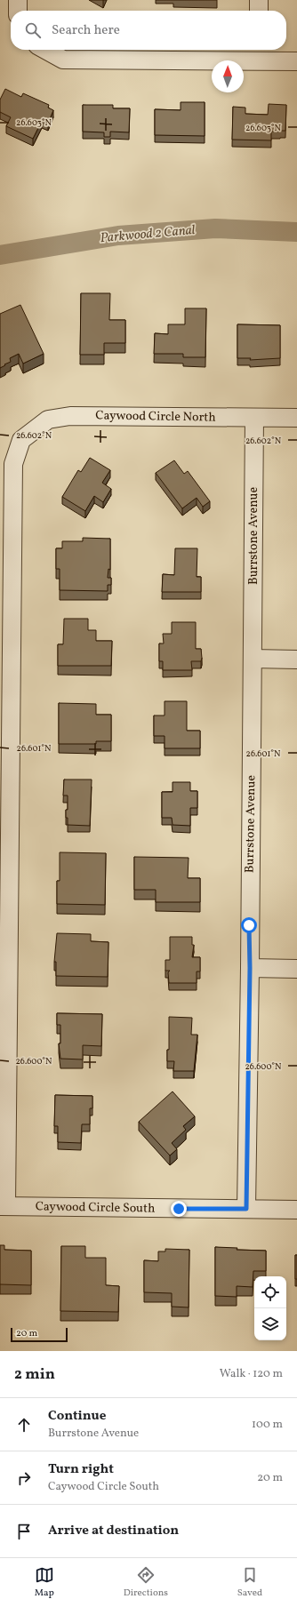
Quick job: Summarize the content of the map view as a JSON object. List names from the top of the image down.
{
  "streets": {
    "street": ["Caywood Circle North", "Burrstone Avenue", "Caywood Circle South"]
  },
  "crossings": [
    ["Caywood Circle North", "Burrstone Avenue"],
    ["Burrstone Avenue", "Caywood Circle South"]
  ],
  "water": ["Parkwood 2 Canal"],
  "scale_bar": "20 m",
  "north": "top",
  "page": {
    "search": "Search here",
    "scale": "20 m",
    "heading": ["2 min", "Walk · 120 m"],
    "list": [
      ["Continue", "Burrstone Avenue", "100 m"],
      ["Turn right", "Caywood Circle South", "20 m"],
      "Arrive at destination"
    ],
    "nav": ["Map", "Directions", "Saved"]
  },
  "coordinates": [
    "26.603°N",
    "26.602°N",
    "26.601°N",
    "26.600°N"
  ]
}
